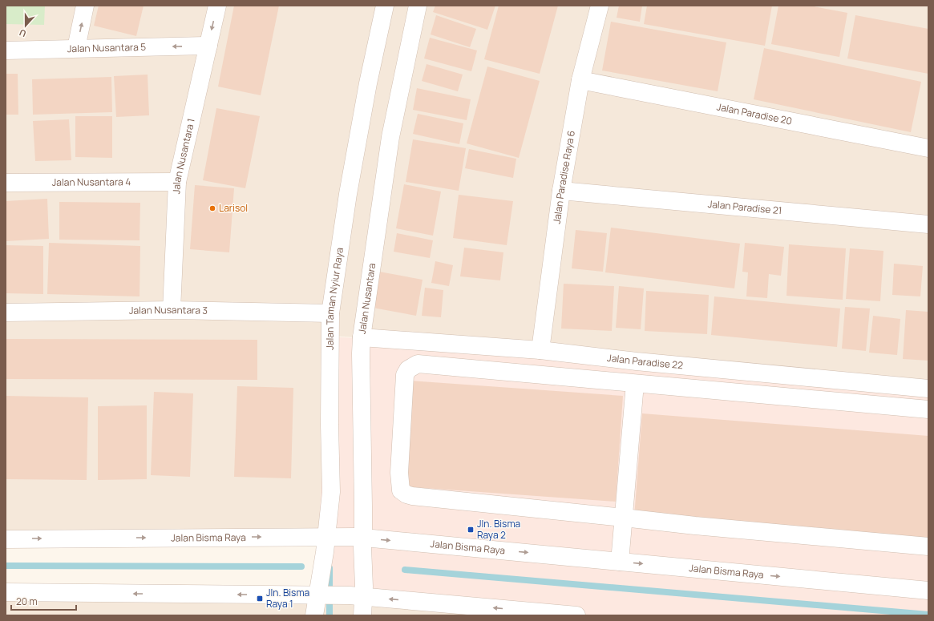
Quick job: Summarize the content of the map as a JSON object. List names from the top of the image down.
{
  "streets": {
    "street": [
      "Jalan Nusantara 5",
      "Jalan Paradise 20",
      "Jalan Nusantara 1",
      "Jalan Paradise Raya 6",
      "Jalan Nusantara 4",
      "Jalan Paradise 21",
      "Jalan Taman Nyiur Raya",
      "Jalan Nusantara",
      "Jalan Nusantara 3",
      "Jalan Paradise 22",
      "Jalan Bisma Raya"
    ]
  },
  "crossings": [
    ["Jalan Nusantara 5", "Jalan Nusantara 1"],
    ["Jalan Paradise 20", "Jalan Paradise Raya 6"],
    ["Jalan Nusantara 1", "Jalan Nusantara 4"],
    ["Jalan Nusantara 1", "Jalan Nusantara 3"],
    ["Jalan Paradise Raya 6", "Jalan Paradise 21"],
    ["Jalan Paradise Raya 6", "Jalan Paradise 22"],
    ["Jalan Taman Nyiur Raya", "Jalan Nusantara 3"],
    ["Jalan Taman Nyiur Raya", "Jalan Bisma Raya"],
    ["Jalan Nusantara", "Jalan Paradise 22"],
    ["Jalan Nusantara", "Jalan Bisma Raya"]
  ],
  "one_way": ["Jalan Nusantara 5"],
  "places": {
    "other": ["Larisol"],
    "transit": ["Jln. Bisma Raya 2", "Jln. Bisma Raya 1"]
  },
  "scale_bar": "20 m",
  "north": "bottom"
}
